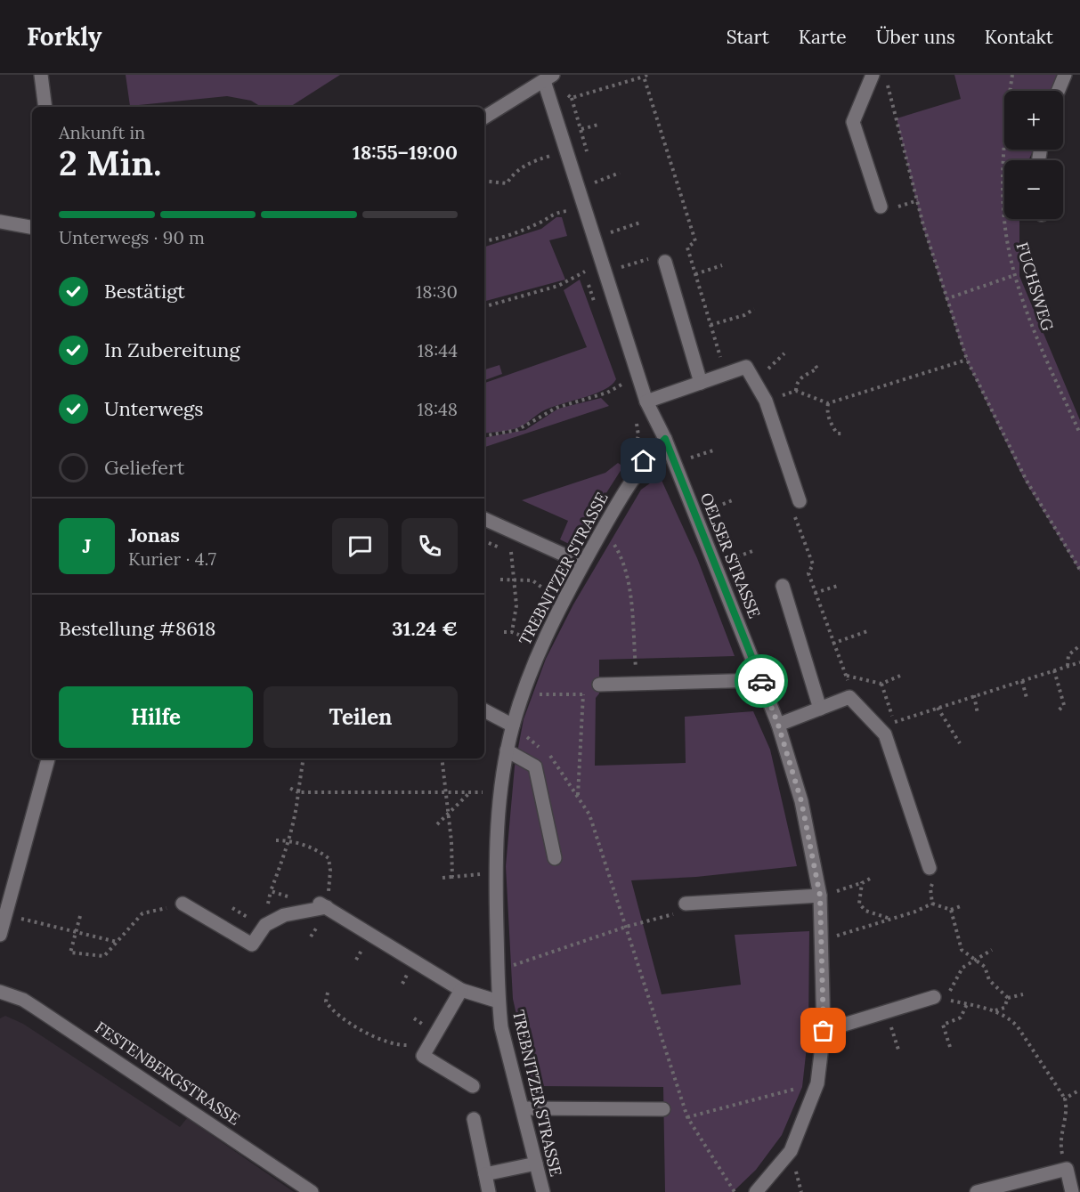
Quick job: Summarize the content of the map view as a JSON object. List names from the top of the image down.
{
  "streets": {
    "street": ["OELSER STRASSE", "TREBNITZER STRASSE", "FESTENBERGSTRASSE"],
    "path": ["FUCHSWEG"]
  },
  "crossings": [
    ["OELSER STRASSE", "TREBNITZER STRASSE"]
  ],
  "page": {
    "header": "Forkly",
    "nav": [
      "Start",
      "Karte",
      "Über uns",
      "Kontakt"
    ],
    "map_buttons": ["+", "−"],
    "heading": ["2 Min.", "Ankunft in", "18:55–19:00"],
    "panel": [
      "Jonas",
      "Kurier · 4.7",
      "Bestellung #8618",
      "31.24 €"
    ],
    "bar": "Unterwegs · 90 m",
    "list": [
      ["Bestätigt", "18:30"],
      ["In Zubereitung", "18:44"],
      ["Unterwegs", "18:48"],
      "Geliefert"
    ],
    "round": "J",
    "buttons": ["Hilfe", "Teilen"]
  }
}
